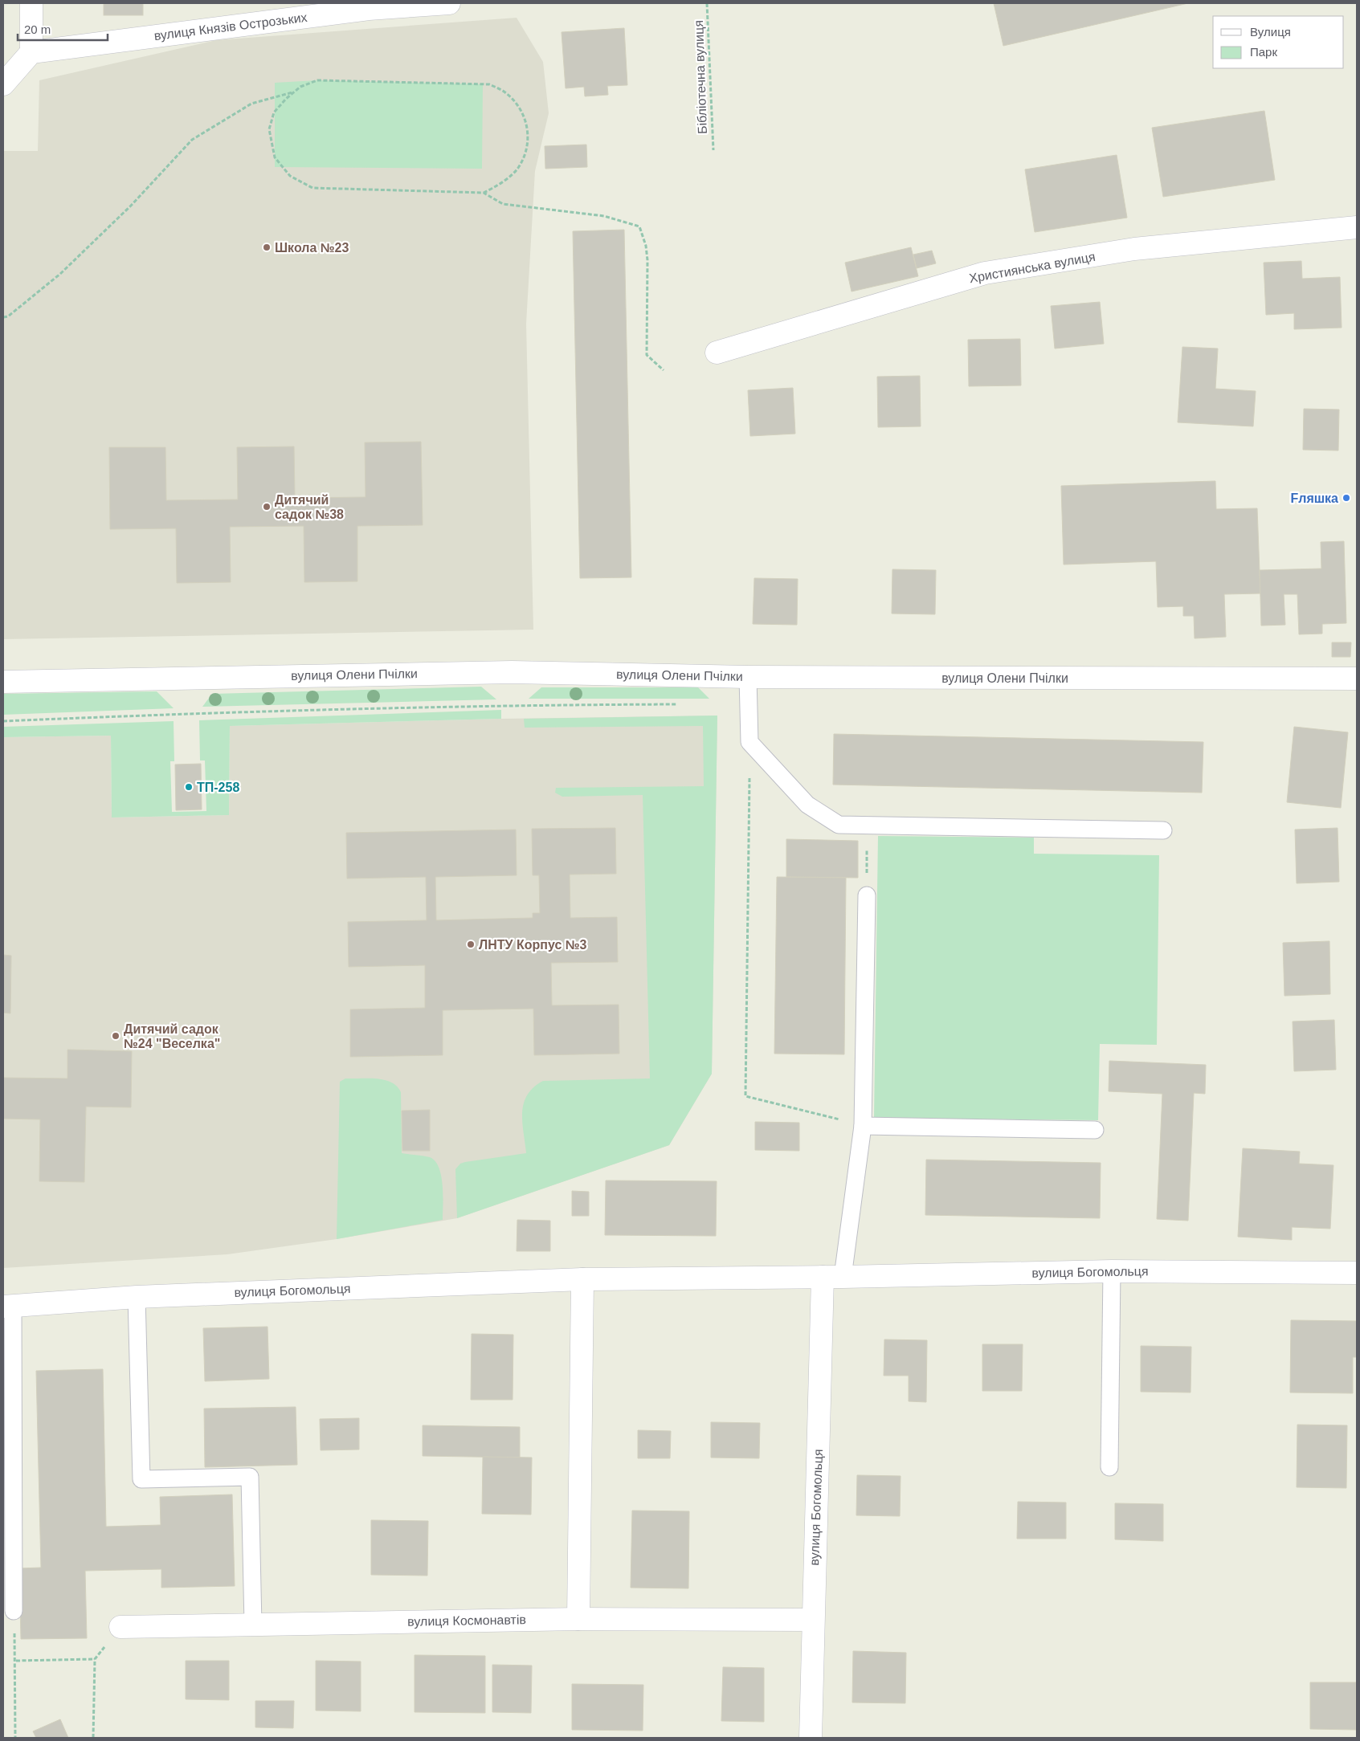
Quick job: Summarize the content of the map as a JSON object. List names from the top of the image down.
{
  "streets": {
    "street": [
      "вулиця Князів Острозьких",
      "Християнська вулиця",
      "вулиця Олени Пчілки",
      "вулиця Богомольця",
      "вулиця Космонавтів"
    ],
    "path": ["Бібліотечна вулиця"]
  },
  "crossings": [
    ["вулиця Богомольця", "вулиця Космонавтів"]
  ],
  "places": [
    "Школа №23",
    "Fляшка",
    "Дитячий садок №38",
    "ТП-258",
    "ЛНТУ Корпус №3",
    "Дитячий садок №24 \"Веселка\""
  ],
  "legend": ["Вулиця", "Парк"],
  "scale_bar": "20 m"
}
